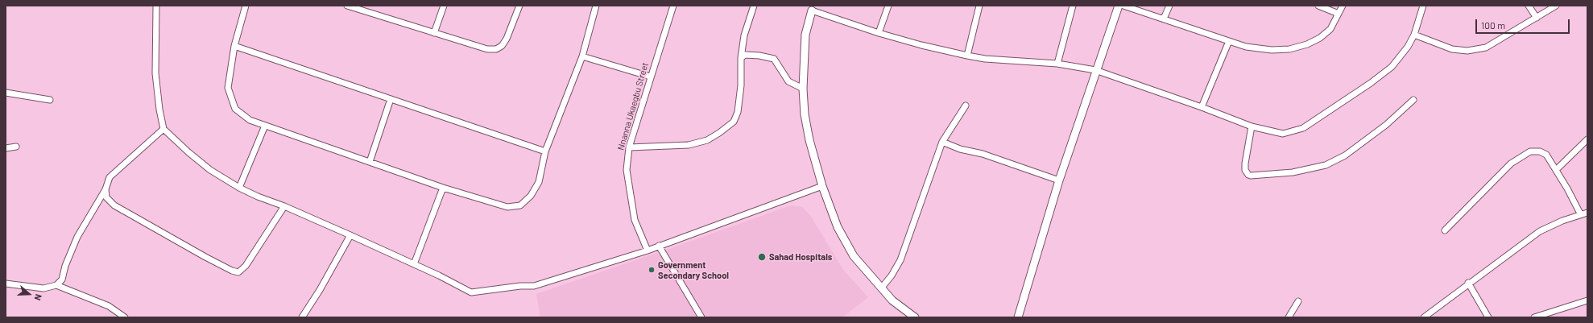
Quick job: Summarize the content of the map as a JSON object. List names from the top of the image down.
{
  "streets": {
    "street": ["Nnanna Ukaegbu Street"]
  },
  "places": ["Sahad Hospitals", "Government Secondary School"],
  "scale_bar": "100 m",
  "north": "right"
}
